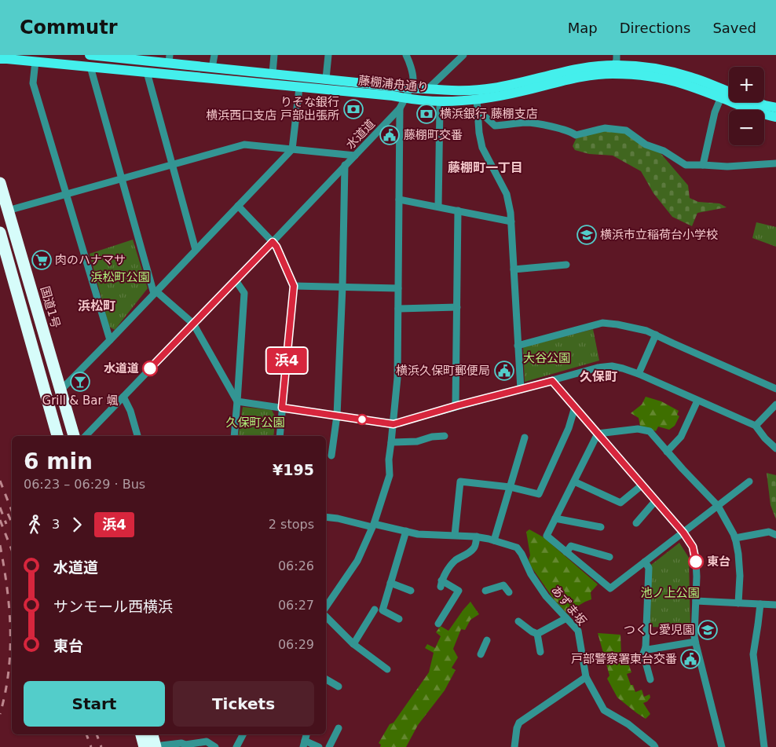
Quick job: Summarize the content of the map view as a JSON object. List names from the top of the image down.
{
  "streets": {
    "highway": ["国道1号"],
    "main road": ["藤棚浦舟通り"],
    "street": ["水道道", "あずま坂"]
  },
  "crossings": [
    ["藤棚浦舟通り", "水道道"]
  ],
  "districts": ["藤棚町一丁目", "浜松町", "久保町"],
  "parks": [
    "浜松町公園",
    "大谷公園",
    "久保町公園",
    "池ノ上公園"
  ],
  "places": {
    "bank": ["りそな銀行 横浜西口支店 戸部出張所", "横浜銀行 藤棚支店"],
    "public building": ["藤棚町交番", "横浜久保町郵便局", "戸部警察署東台交番"],
    "school or university": ["横浜市立稲荷台小学校", "つくし愛児園"],
    "supermarket": ["肉のハナマサ"],
    "other": ["水道道", "東台"],
    "bar": ["Grill & Bar 颯"]
  },
  "lines": ["bus line 浜4"],
  "page": {
    "header": "Commutr",
    "nav": ["Map", "Directions", "Saved"],
    "on_map": "浜4",
    "map_buttons": ["+", "−"],
    "heading": ["6 min", "06:23 – 06:29 · Bus", "¥195"],
    "legs": ["3", "浜4", "2 stops"],
    "list": [
      {
        "name": "水道道",
        "value": "06:26"
      },
      {
        "name": "サンモール西横浜",
        "value": "06:27"
      },
      {
        "name": "東台",
        "value": "06:29"
      }
    ],
    "buttons": ["Start", "Tickets"]
  }
}
